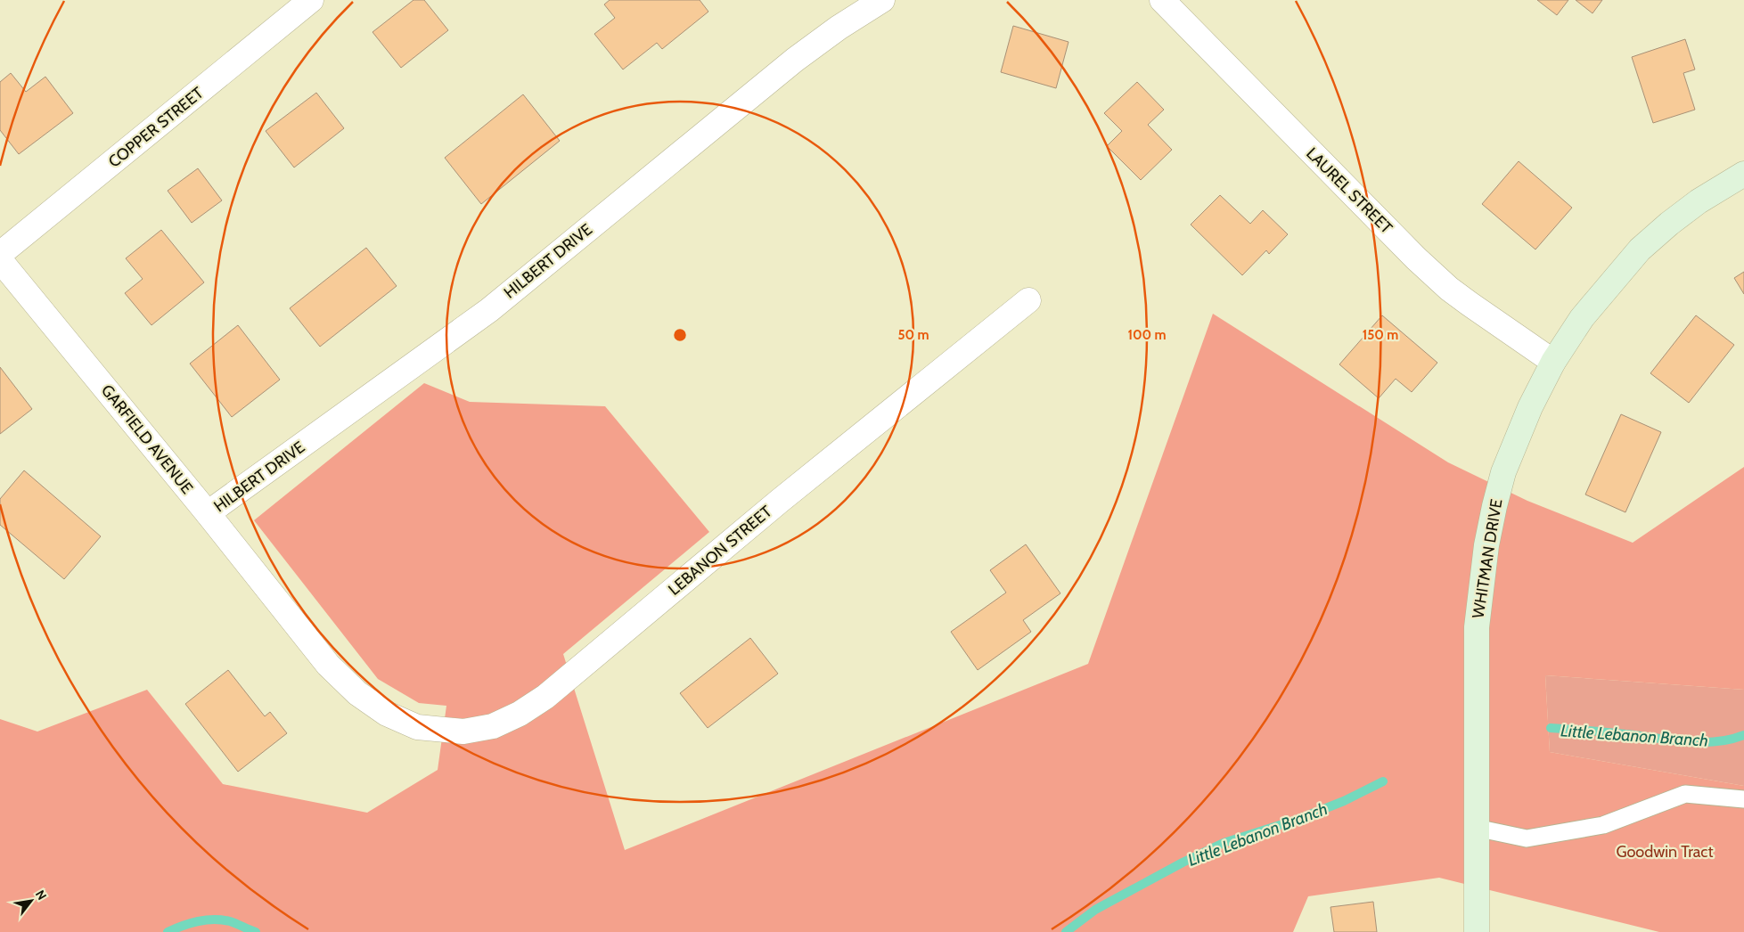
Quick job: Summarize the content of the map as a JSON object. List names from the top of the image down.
{
  "streets": {
    "street": [
      "COPPER STREET",
      "LAUREL STREET",
      "HILBERT DRIVE",
      "GARFIELD AVENUE",
      "LEBANON STREET",
      "WHITMAN DRIVE"
    ]
  },
  "crossings": [
    ["LAUREL STREET", "WHITMAN DRIVE"],
    ["HILBERT DRIVE", "GARFIELD AVENUE"],
    ["GARFIELD AVENUE", "LEBANON STREET"]
  ],
  "water": ["Little Lebanon Branch"],
  "parks": ["Goodwin Tract"],
  "north": "top right",
  "rings": ["50 m", "100 m", "150 m"]
}
